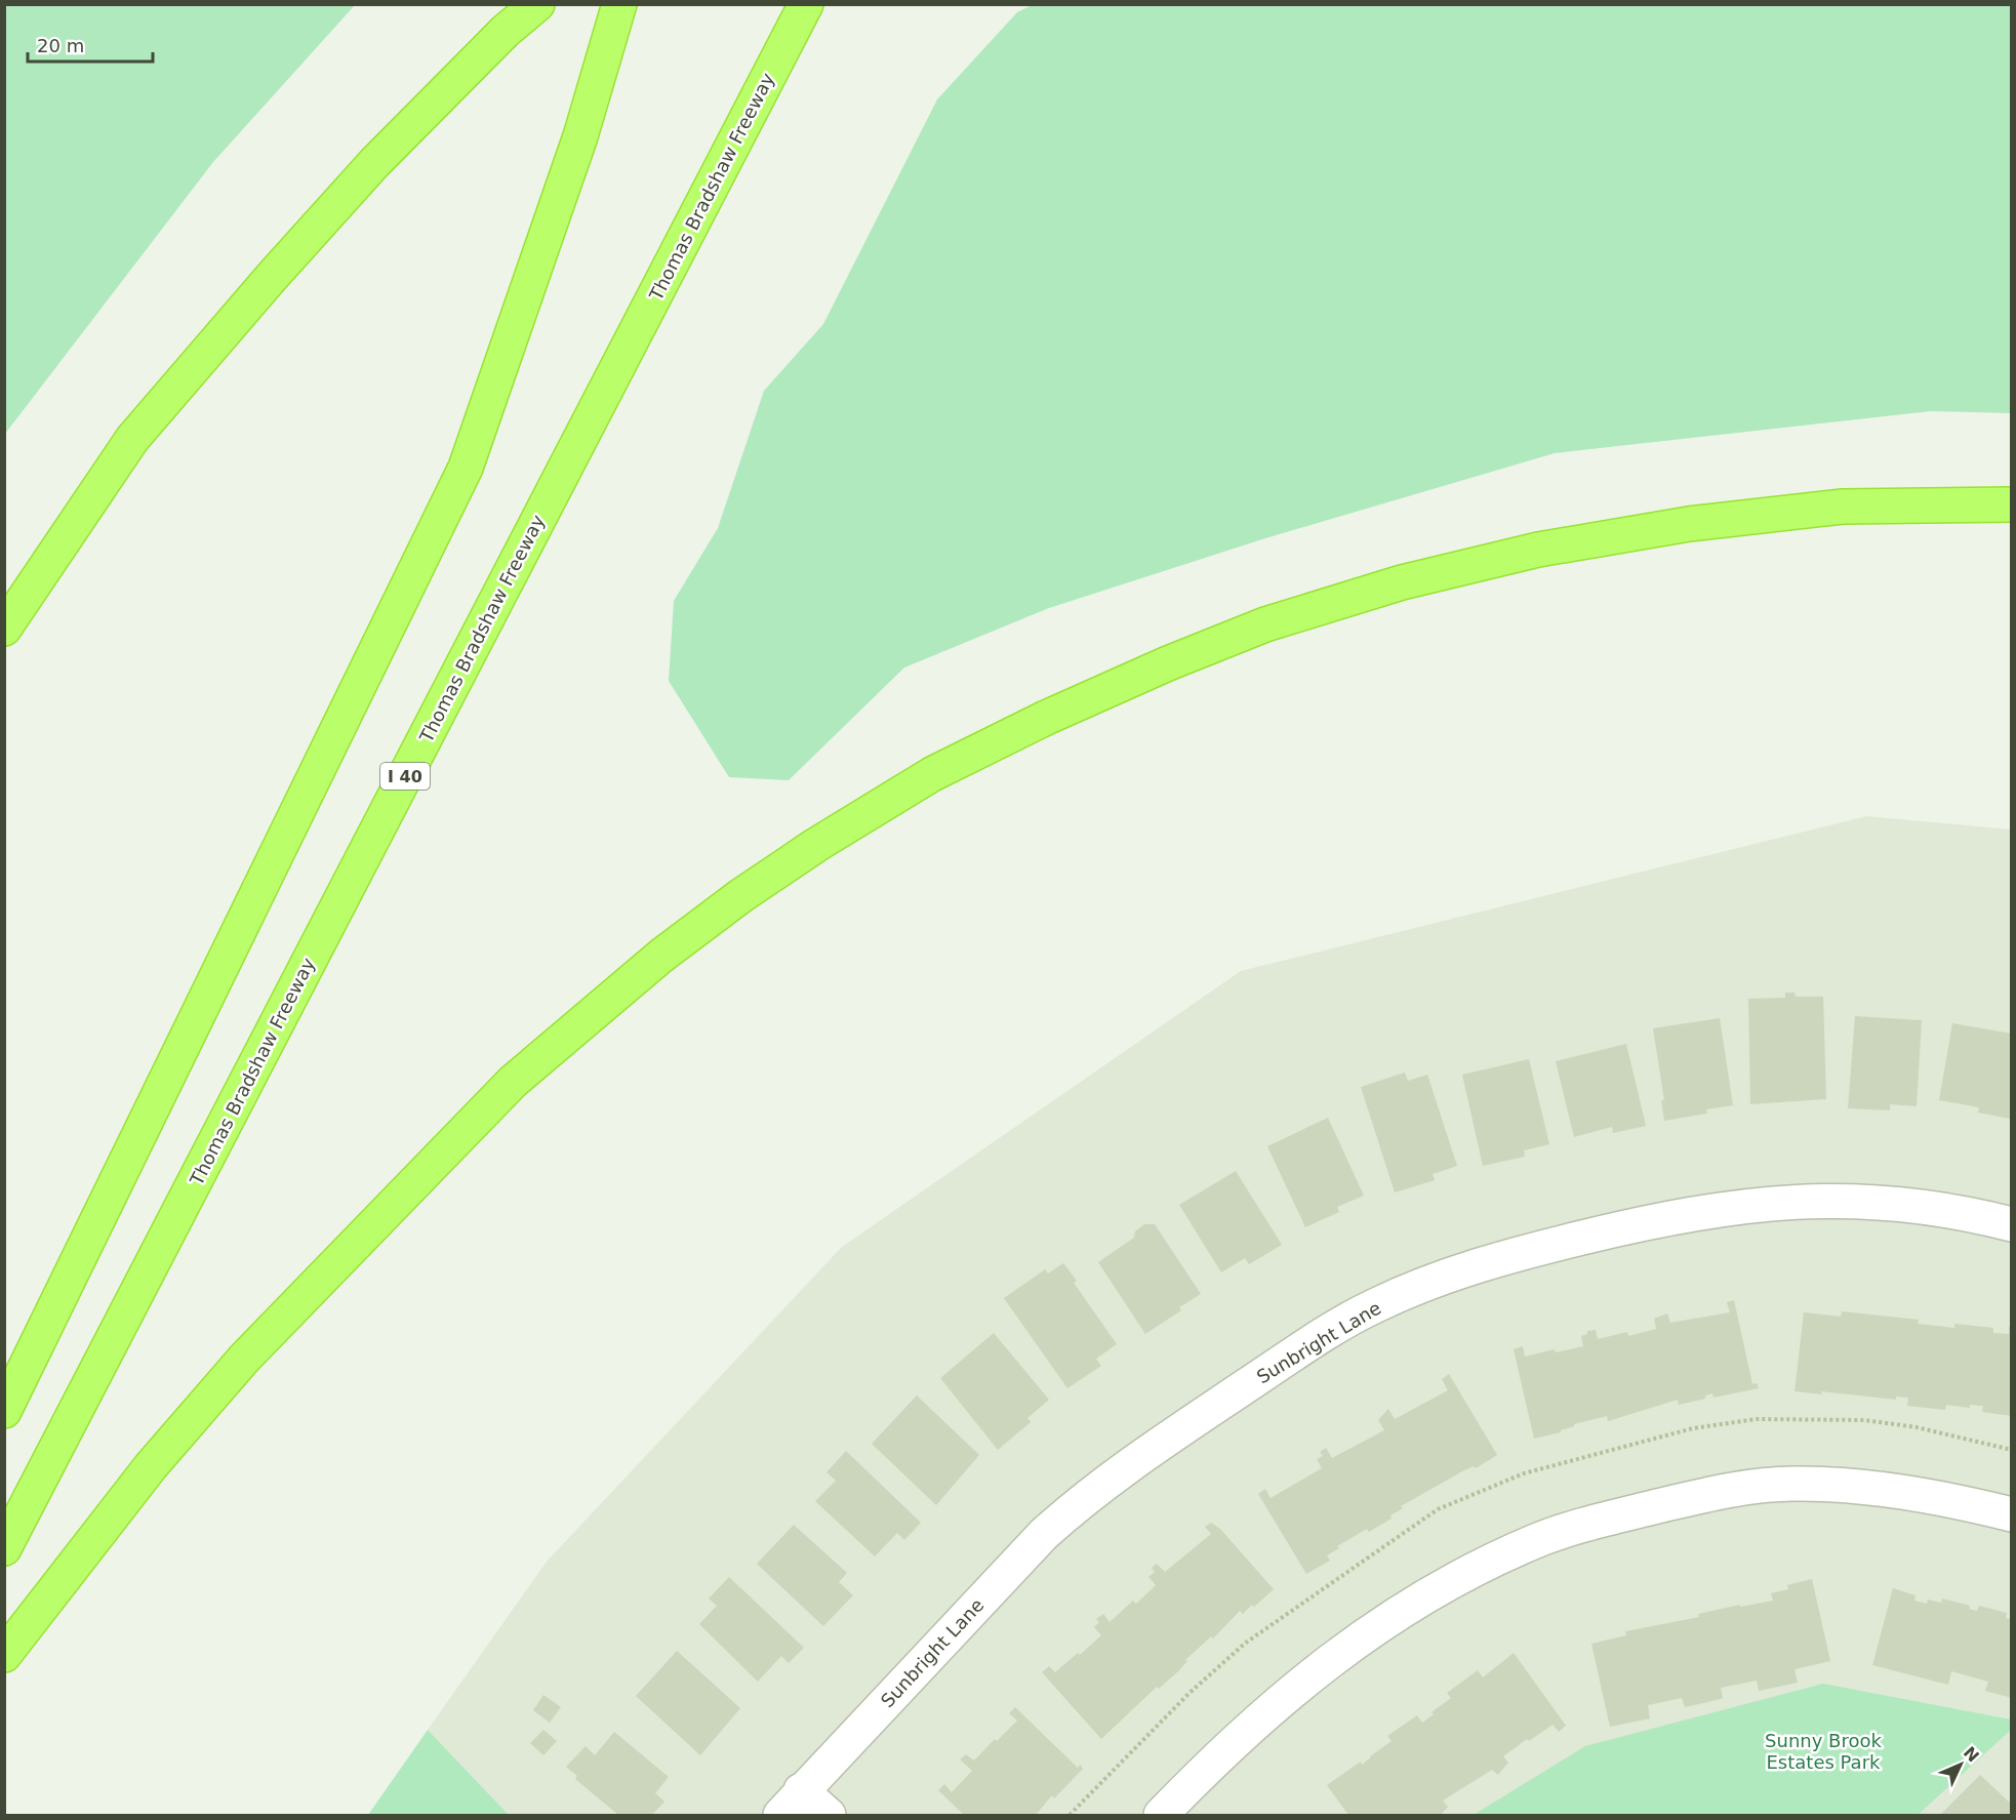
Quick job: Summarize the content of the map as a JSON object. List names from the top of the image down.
{
  "streets": {
    "highway": ["Thomas Bradshaw Freeway", "I 40"],
    "street": ["Sunbright Lane"]
  },
  "parks": ["Sunny Brook Estates Park"],
  "scale_bar": "20 m",
  "north": "top right"
}
